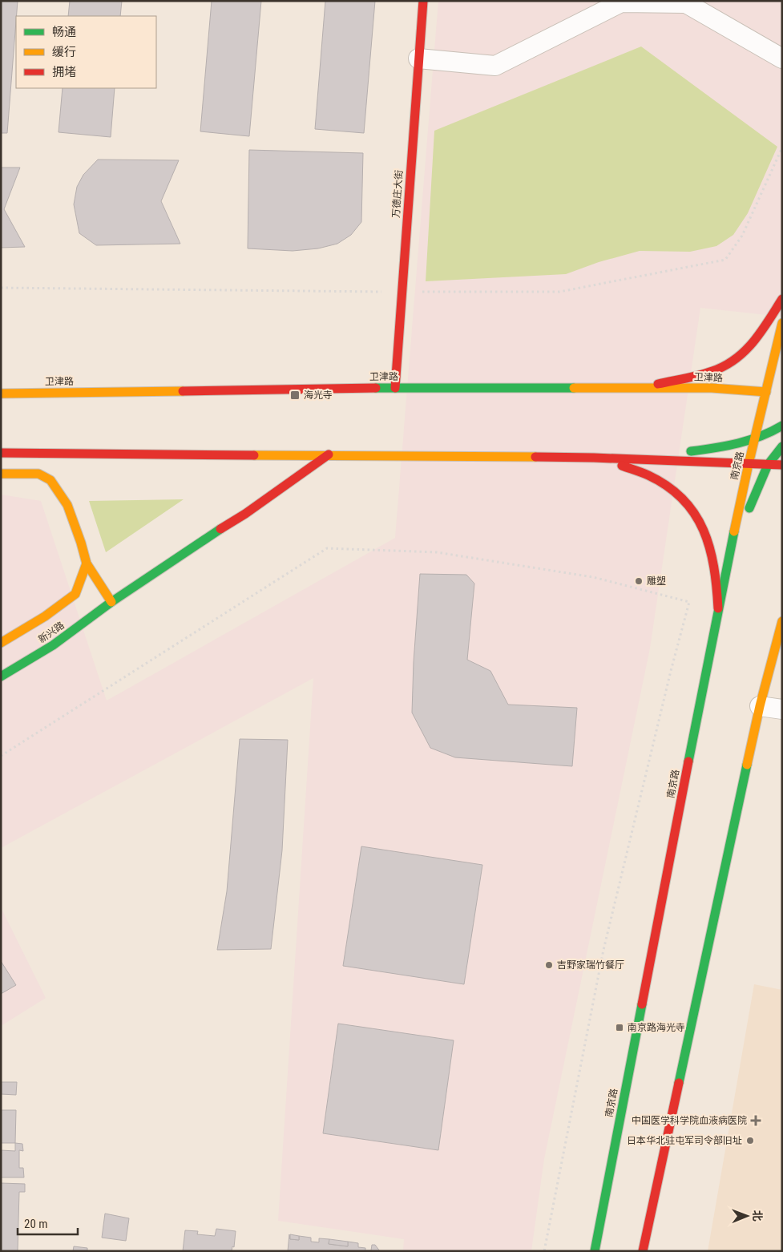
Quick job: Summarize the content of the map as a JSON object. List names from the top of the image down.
{
  "streets": {
    "main road": [
      "万德庄大街",
      "卫津路",
      "南京路",
      "新兴路"
    ]
  },
  "crossings": [
    ["万德庄大街", "卫津路"],
    ["卫津路", "南京路"]
  ],
  "places": {
    "transit": ["海光寺", "南京路海光寺"],
    "other": ["雕塑", "吉野家瑞竹餐厅", "日本华北驻屯军司令部旧址"],
    "health": ["中国医学科学院血液病医院"]
  },
  "legend": ["畅通", "缓行", "拥堵"],
  "scale_bar": "20 m",
  "north": "right"
}
